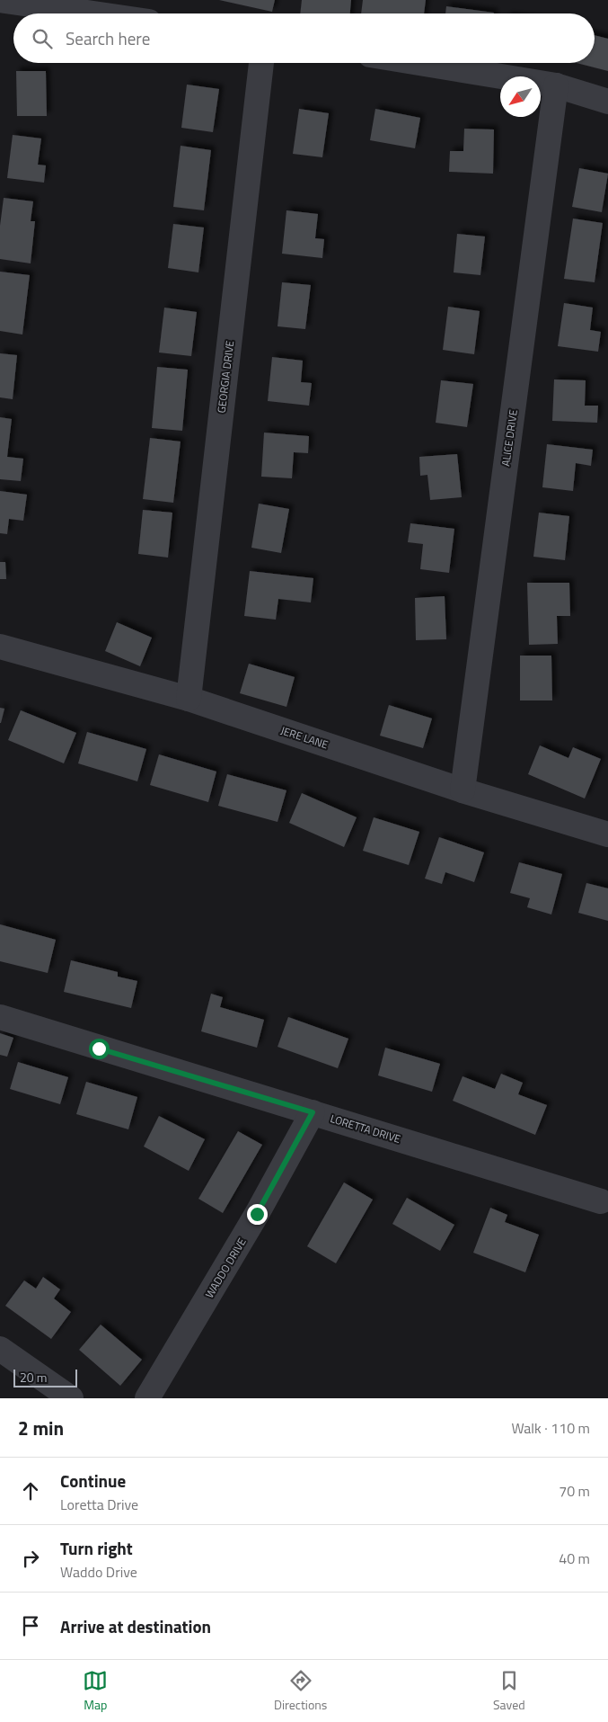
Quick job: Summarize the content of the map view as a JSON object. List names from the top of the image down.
{
  "streets": {
    "street": [
      "GEORGIA DRIVE",
      "ALICE DRIVE",
      "JERE LANE",
      "LORETTA DRIVE",
      "WADDO DRIVE"
    ]
  },
  "crossings": [
    ["GEORGIA DRIVE", "JERE LANE"],
    ["ALICE DRIVE", "JERE LANE"],
    ["LORETTA DRIVE", "WADDO DRIVE"]
  ],
  "scale_bar": "20 m",
  "north": "bottom left",
  "page": {
    "search": "Search here",
    "scale": "20 m",
    "heading": ["2 min", "Walk · 110 m"],
    "list": [
      ["Continue", "Loretta Drive", "70 m"],
      ["Turn right", "Waddo Drive", "40 m"],
      "Arrive at destination"
    ],
    "nav": ["Map", "Directions", "Saved"]
  }
}
